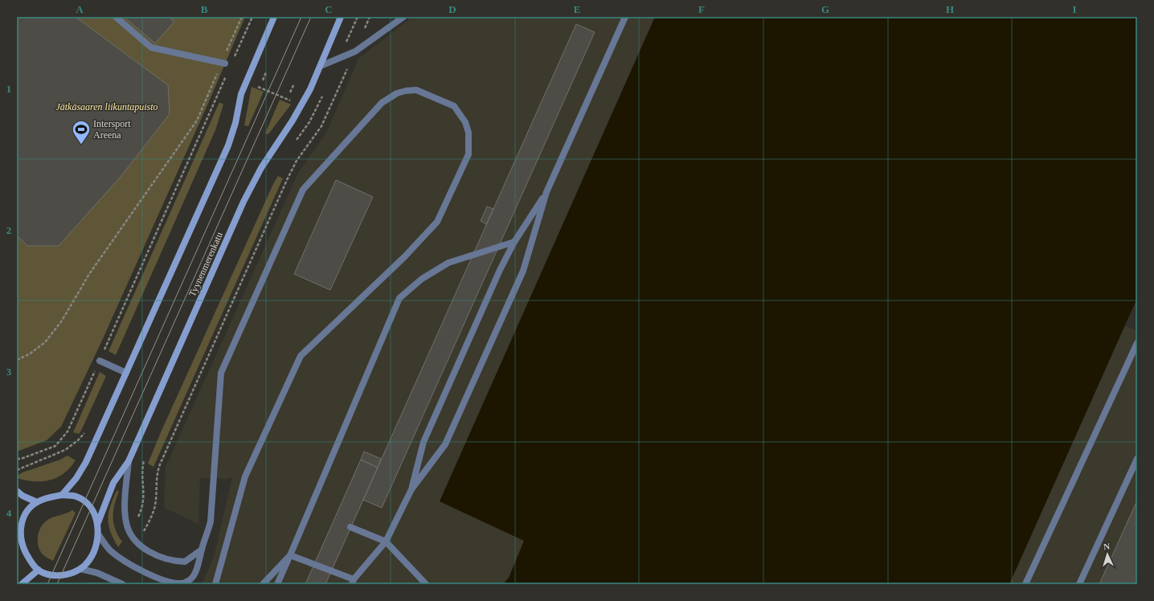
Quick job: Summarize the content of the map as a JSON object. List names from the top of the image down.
{
  "streets": {
    "main road": ["Tyynenmerenkatu"]
  },
  "parks": ["Jätkäsaaren liikuntapuisto"],
  "places": {
    "sports": ["Intersport Areena"]
  },
  "north": "top",
  "grid": {
    "columns": [
      "A",
      "B",
      "C",
      "D",
      "E",
      "F",
      "G",
      "H",
      "I"
    ],
    "rows": [
      "1",
      "2",
      "3",
      "4"
    ]
  }
}
